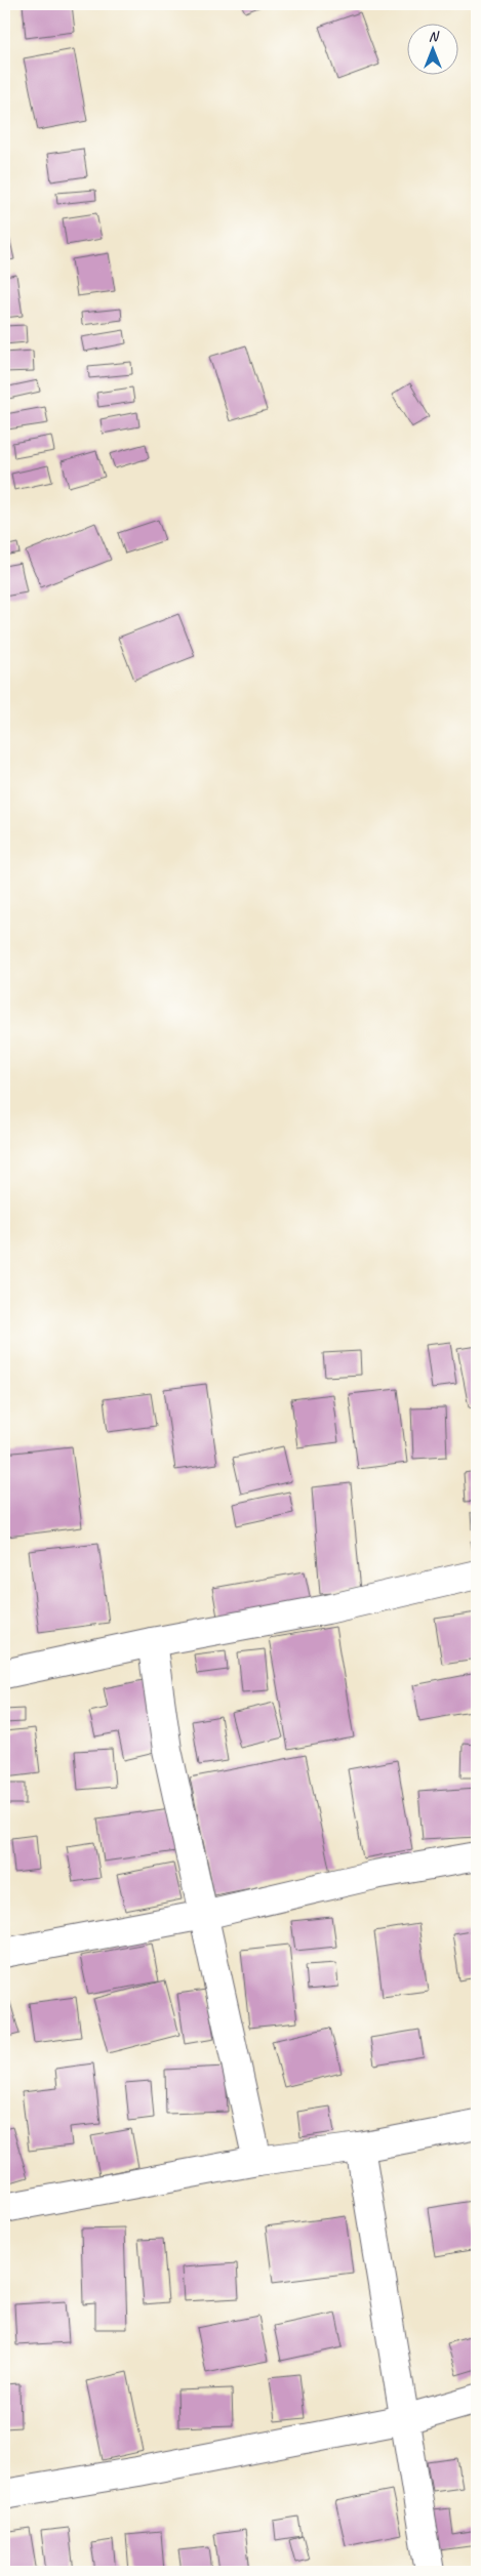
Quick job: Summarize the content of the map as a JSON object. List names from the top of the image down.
{
  "north": "top"
}
